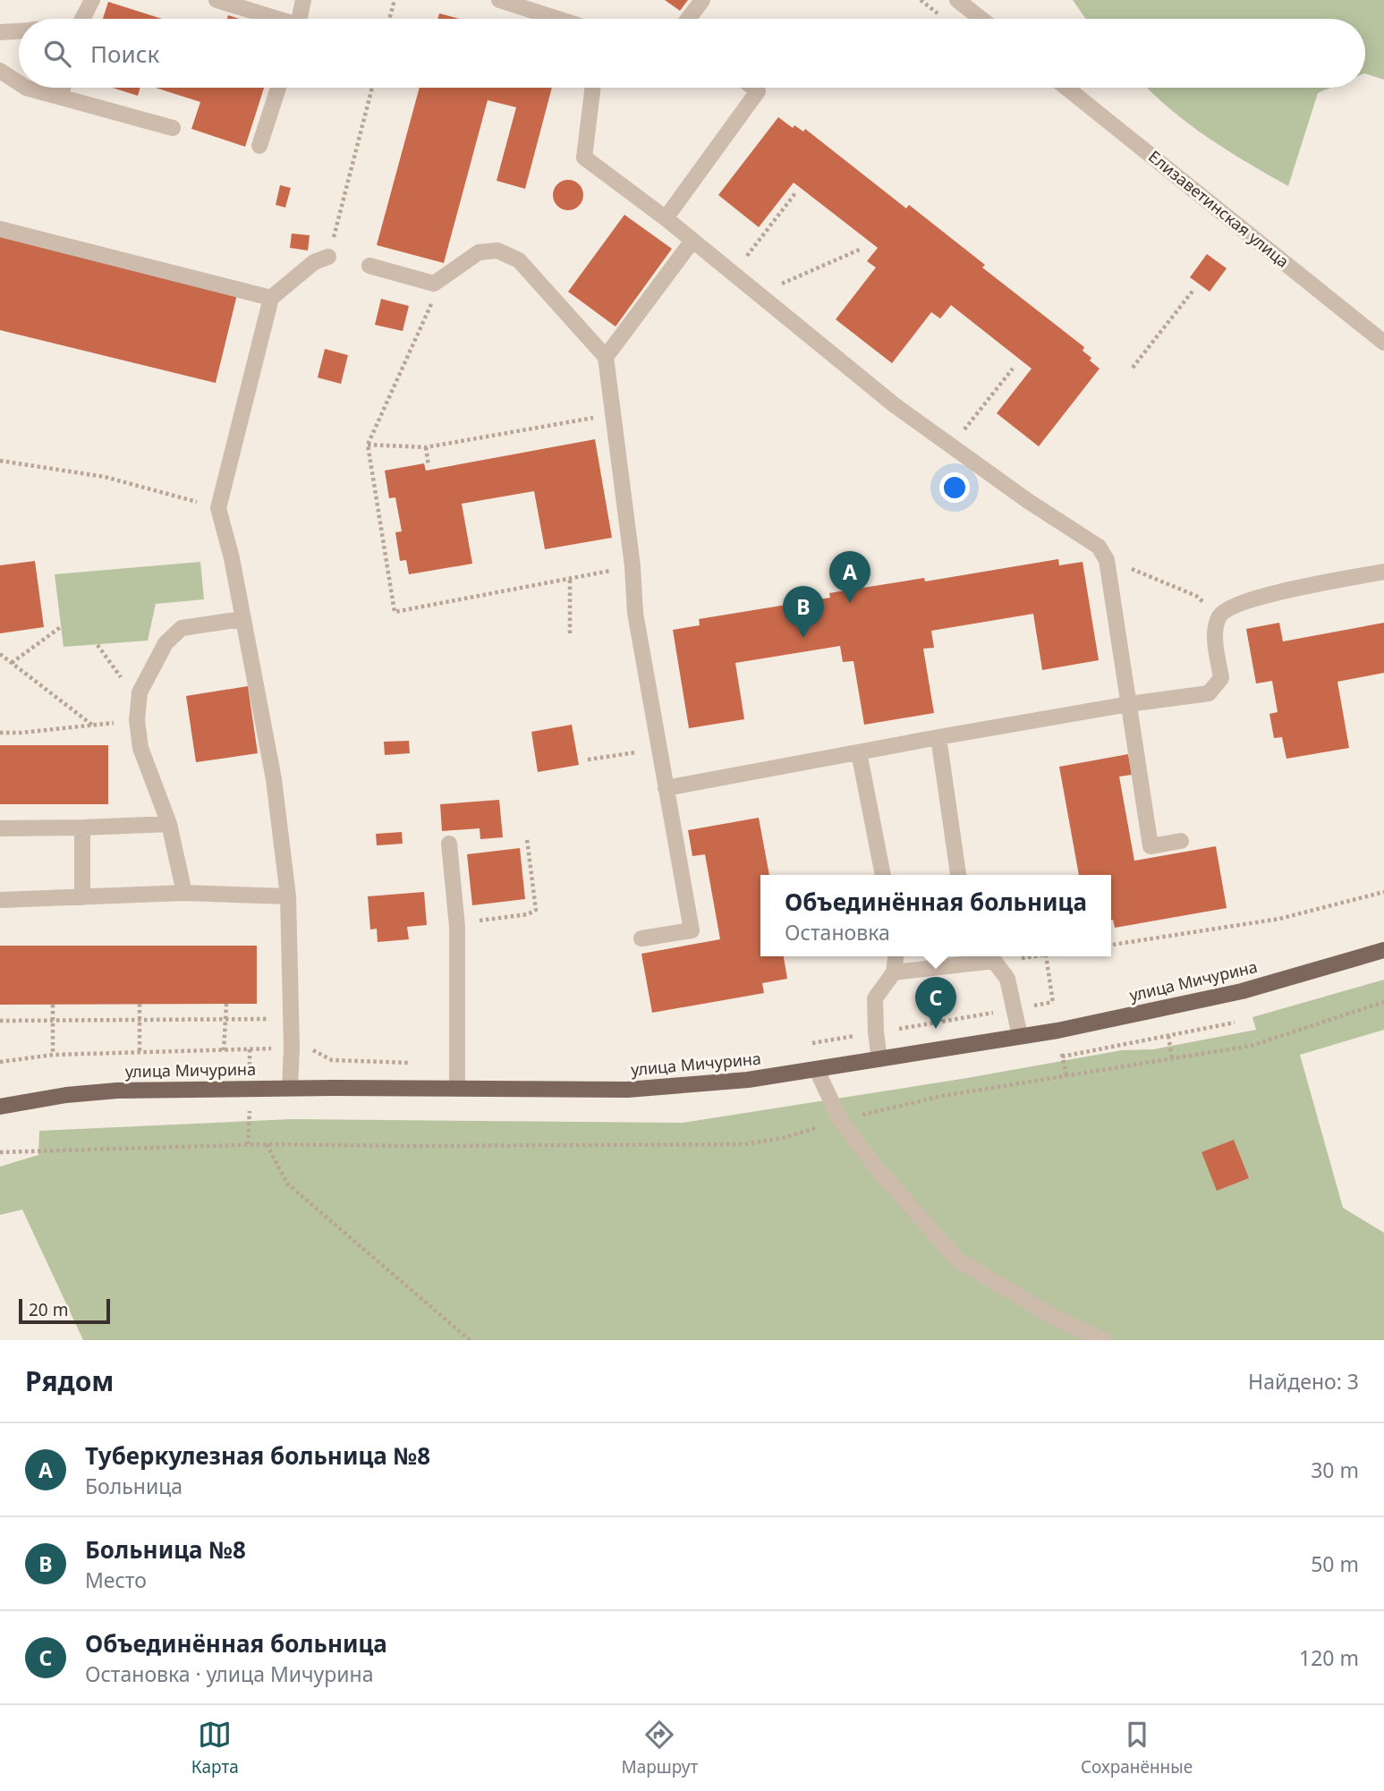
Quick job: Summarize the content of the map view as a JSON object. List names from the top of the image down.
{
  "streets": {
    "main road": ["улица Мичурина"],
    "street": ["Елизаветинская улица"]
  },
  "scale_bar": "20 m",
  "page": {
    "search": "Поиск",
    "pins": ["A", "B", "C"],
    "popup": ["Объединённая больница", "Остановка"],
    "scale": "20 m",
    "heading": ["Рядом", "Найдено: 3"],
    "list": [
      {
        "mark": "A",
        "name": "Туберкулезная больница №8",
        "note": "Больница",
        "value": "30 m"
      },
      {
        "mark": "B",
        "name": "Больница №8",
        "note": "Место",
        "value": "50 m"
      },
      {
        "mark": "C",
        "name": "Объединённая больница",
        "note": "Остановка · улица Мичурина",
        "value": "120 m"
      }
    ],
    "nav": ["Карта", "Маршрут", "Сохранённые"]
  }
}
